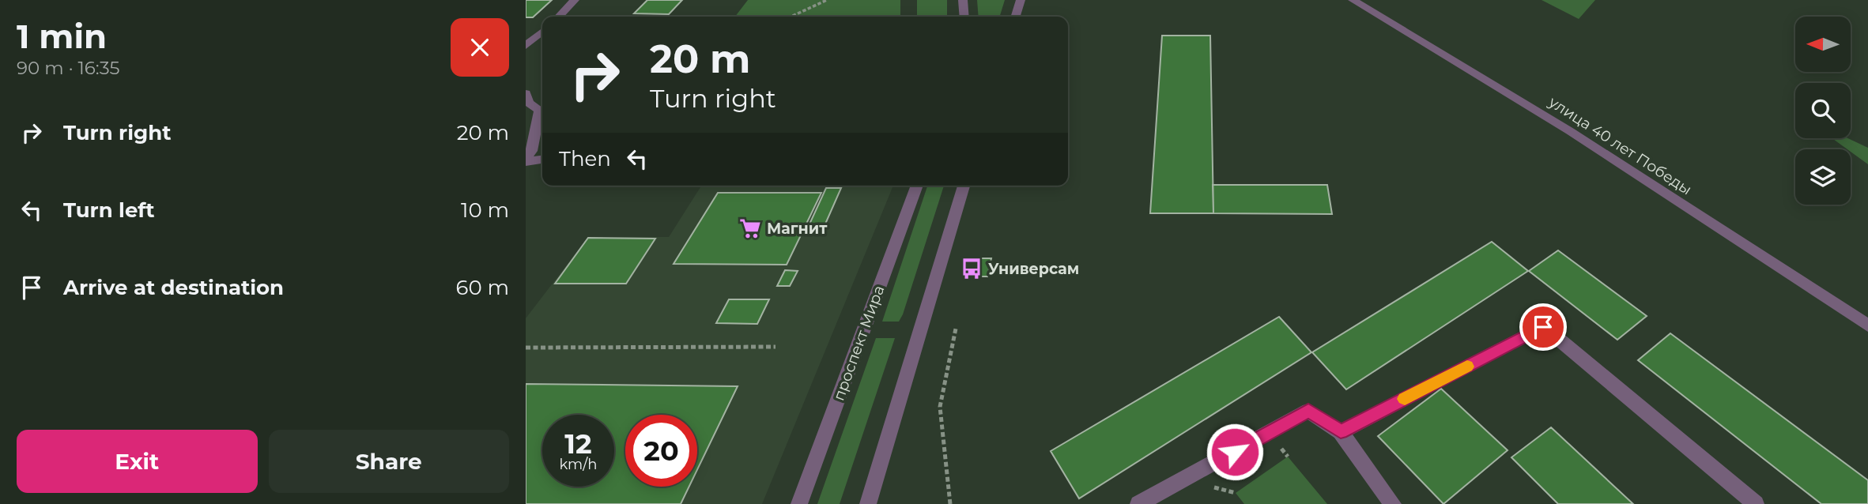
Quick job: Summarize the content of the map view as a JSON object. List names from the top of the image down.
{
  "streets": {
    "street": ["улица 40 лет Победы", "проспект Мира"]
  },
  "places": {
    "supermarket": ["Магнит"],
    "bus stop": ["Универсам"]
  },
  "north": "left",
  "page": {
    "heading": ["1 min", "90 m · 16:35"],
    "turn": ["20 m", "Turn right"],
    "list": [
      {
        "name": "Turn right",
        "value": "20 m"
      },
      {
        "name": "Turn left",
        "value": "10 m"
      },
      {
        "name": "Arrive at destination",
        "value": "60 m"
      }
    ],
    "then": "Then",
    "speed": "12 km/h",
    "limit": "20",
    "buttons": ["Exit", "Share"]
  }
}
